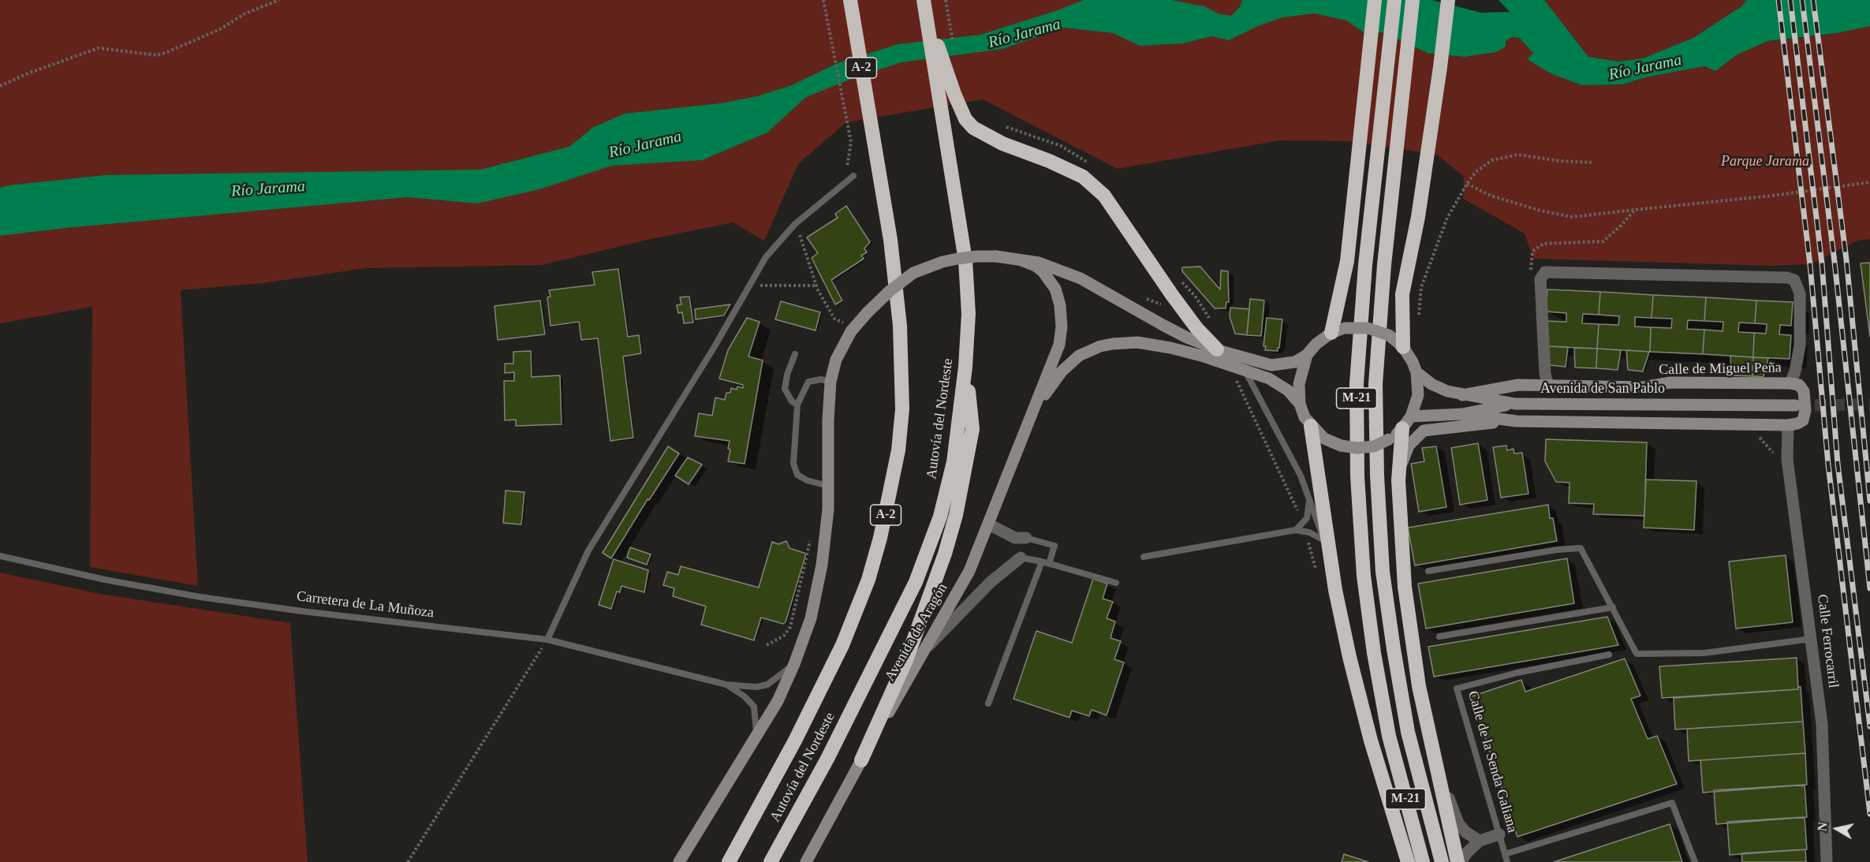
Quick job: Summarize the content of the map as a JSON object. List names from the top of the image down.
{
  "streets": {
    "highway": ["A-2", "M-21", "Autovía del Nordeste"],
    "street": [
      "Calle de Miguel Peña",
      "Avenida de San Pablo",
      "Avenida de Aragón",
      "Calle Ferrocarril"
    ],
    "lane": ["Carretera de La Muñoza", "Calle de la Senda Galiana"]
  },
  "crossings": [
    ["Calle de Miguel Peña", "Avenida de San Pablo"],
    ["Calle de Miguel Peña", "Calle Ferrocarril"],
    ["Avenida de San Pablo", "Avenida de Aragón"]
  ],
  "water": ["Río Jarama"],
  "parks": ["Parque Jarama"],
  "north": "left"
}
